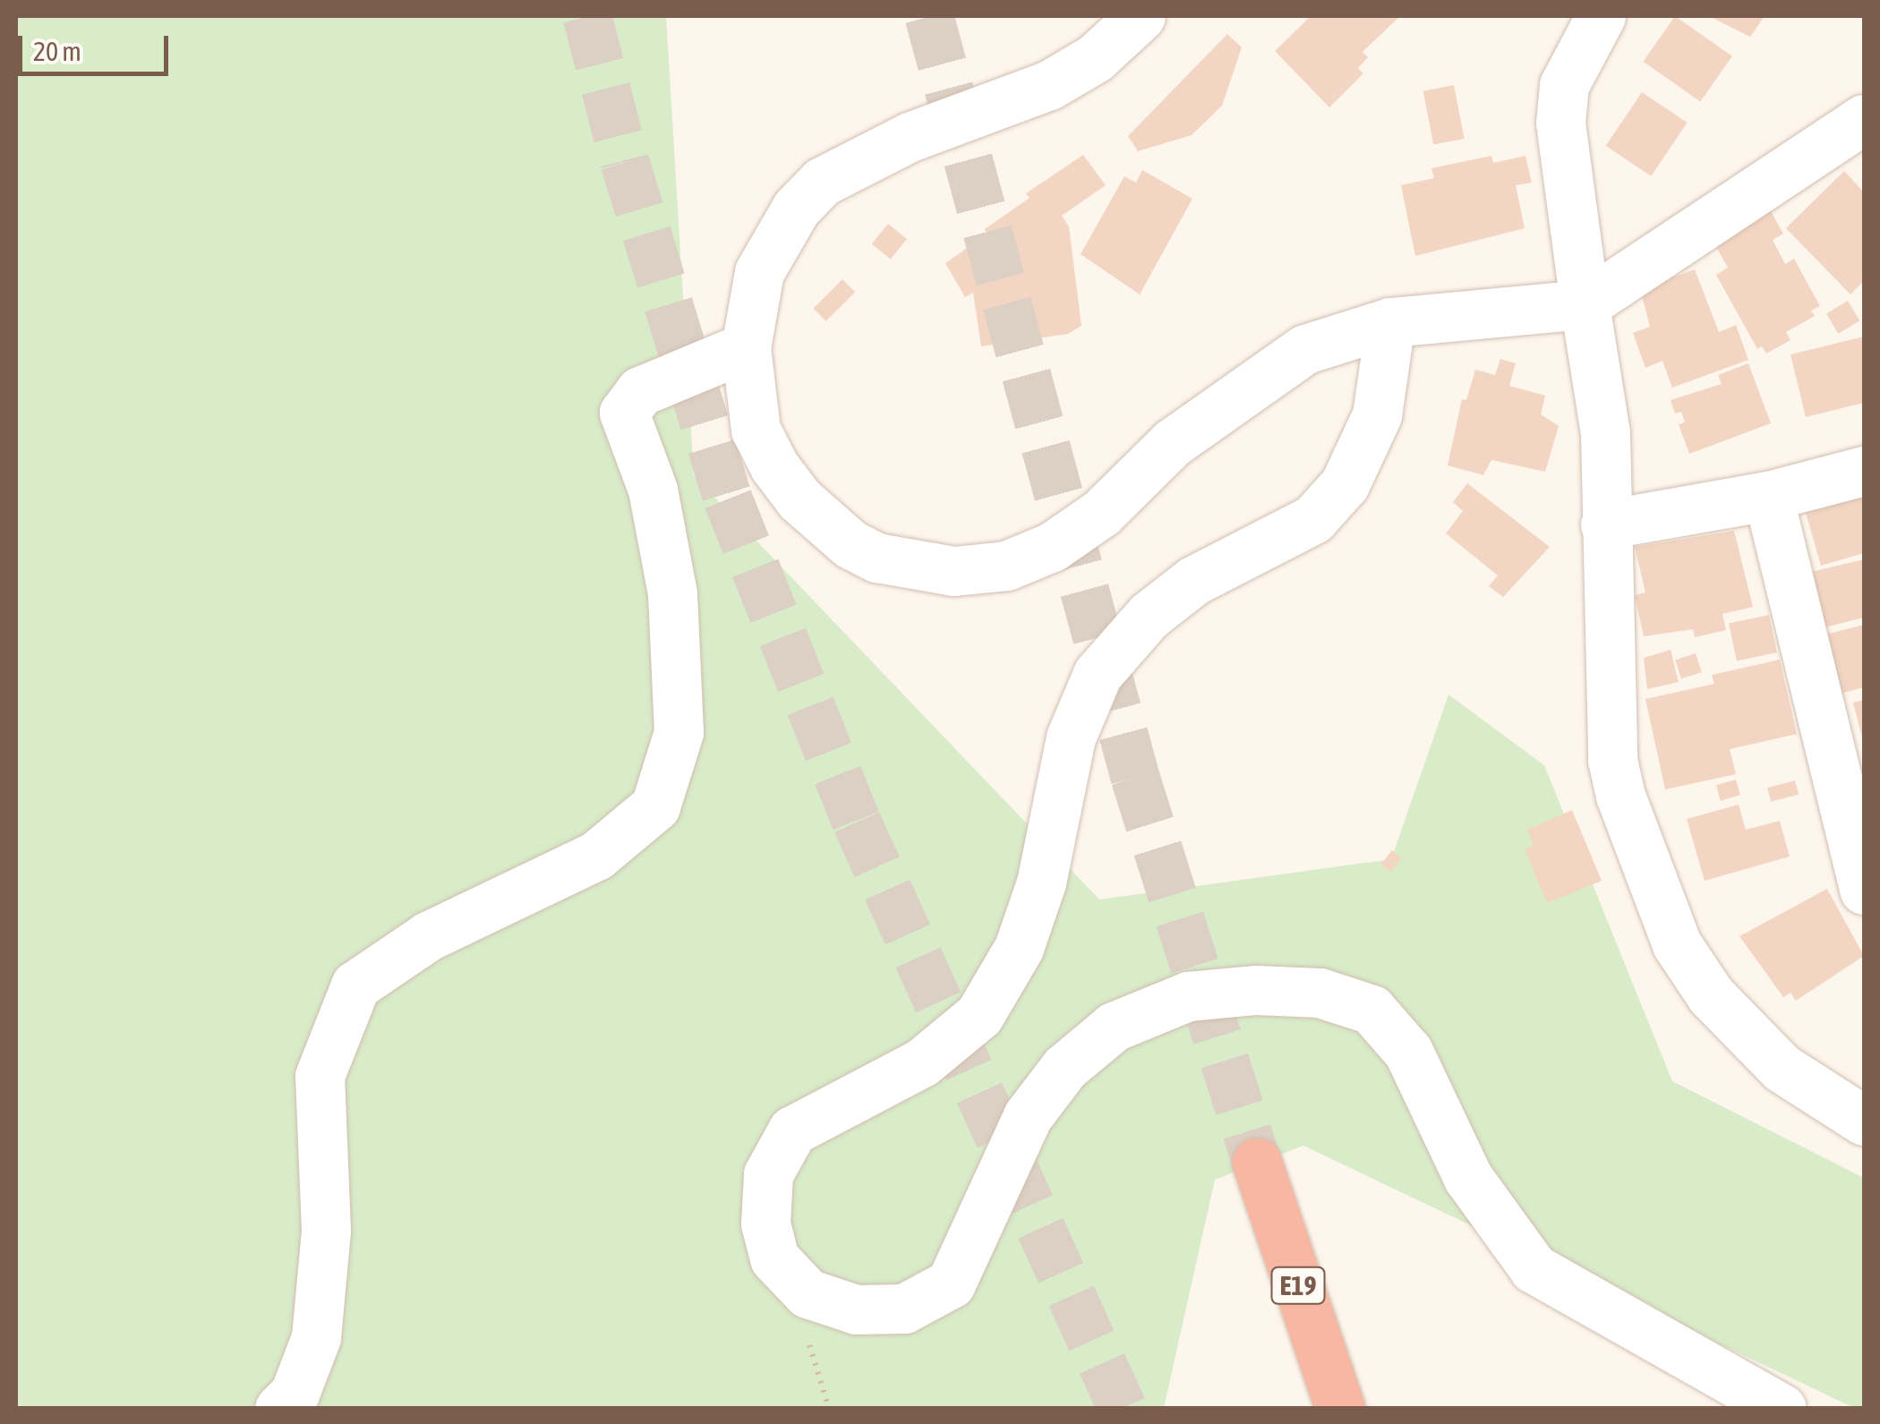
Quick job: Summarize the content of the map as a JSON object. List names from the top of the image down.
{
  "streets": {
    "highway": ["E19"]
  },
  "scale_bar": "20 m"
}
